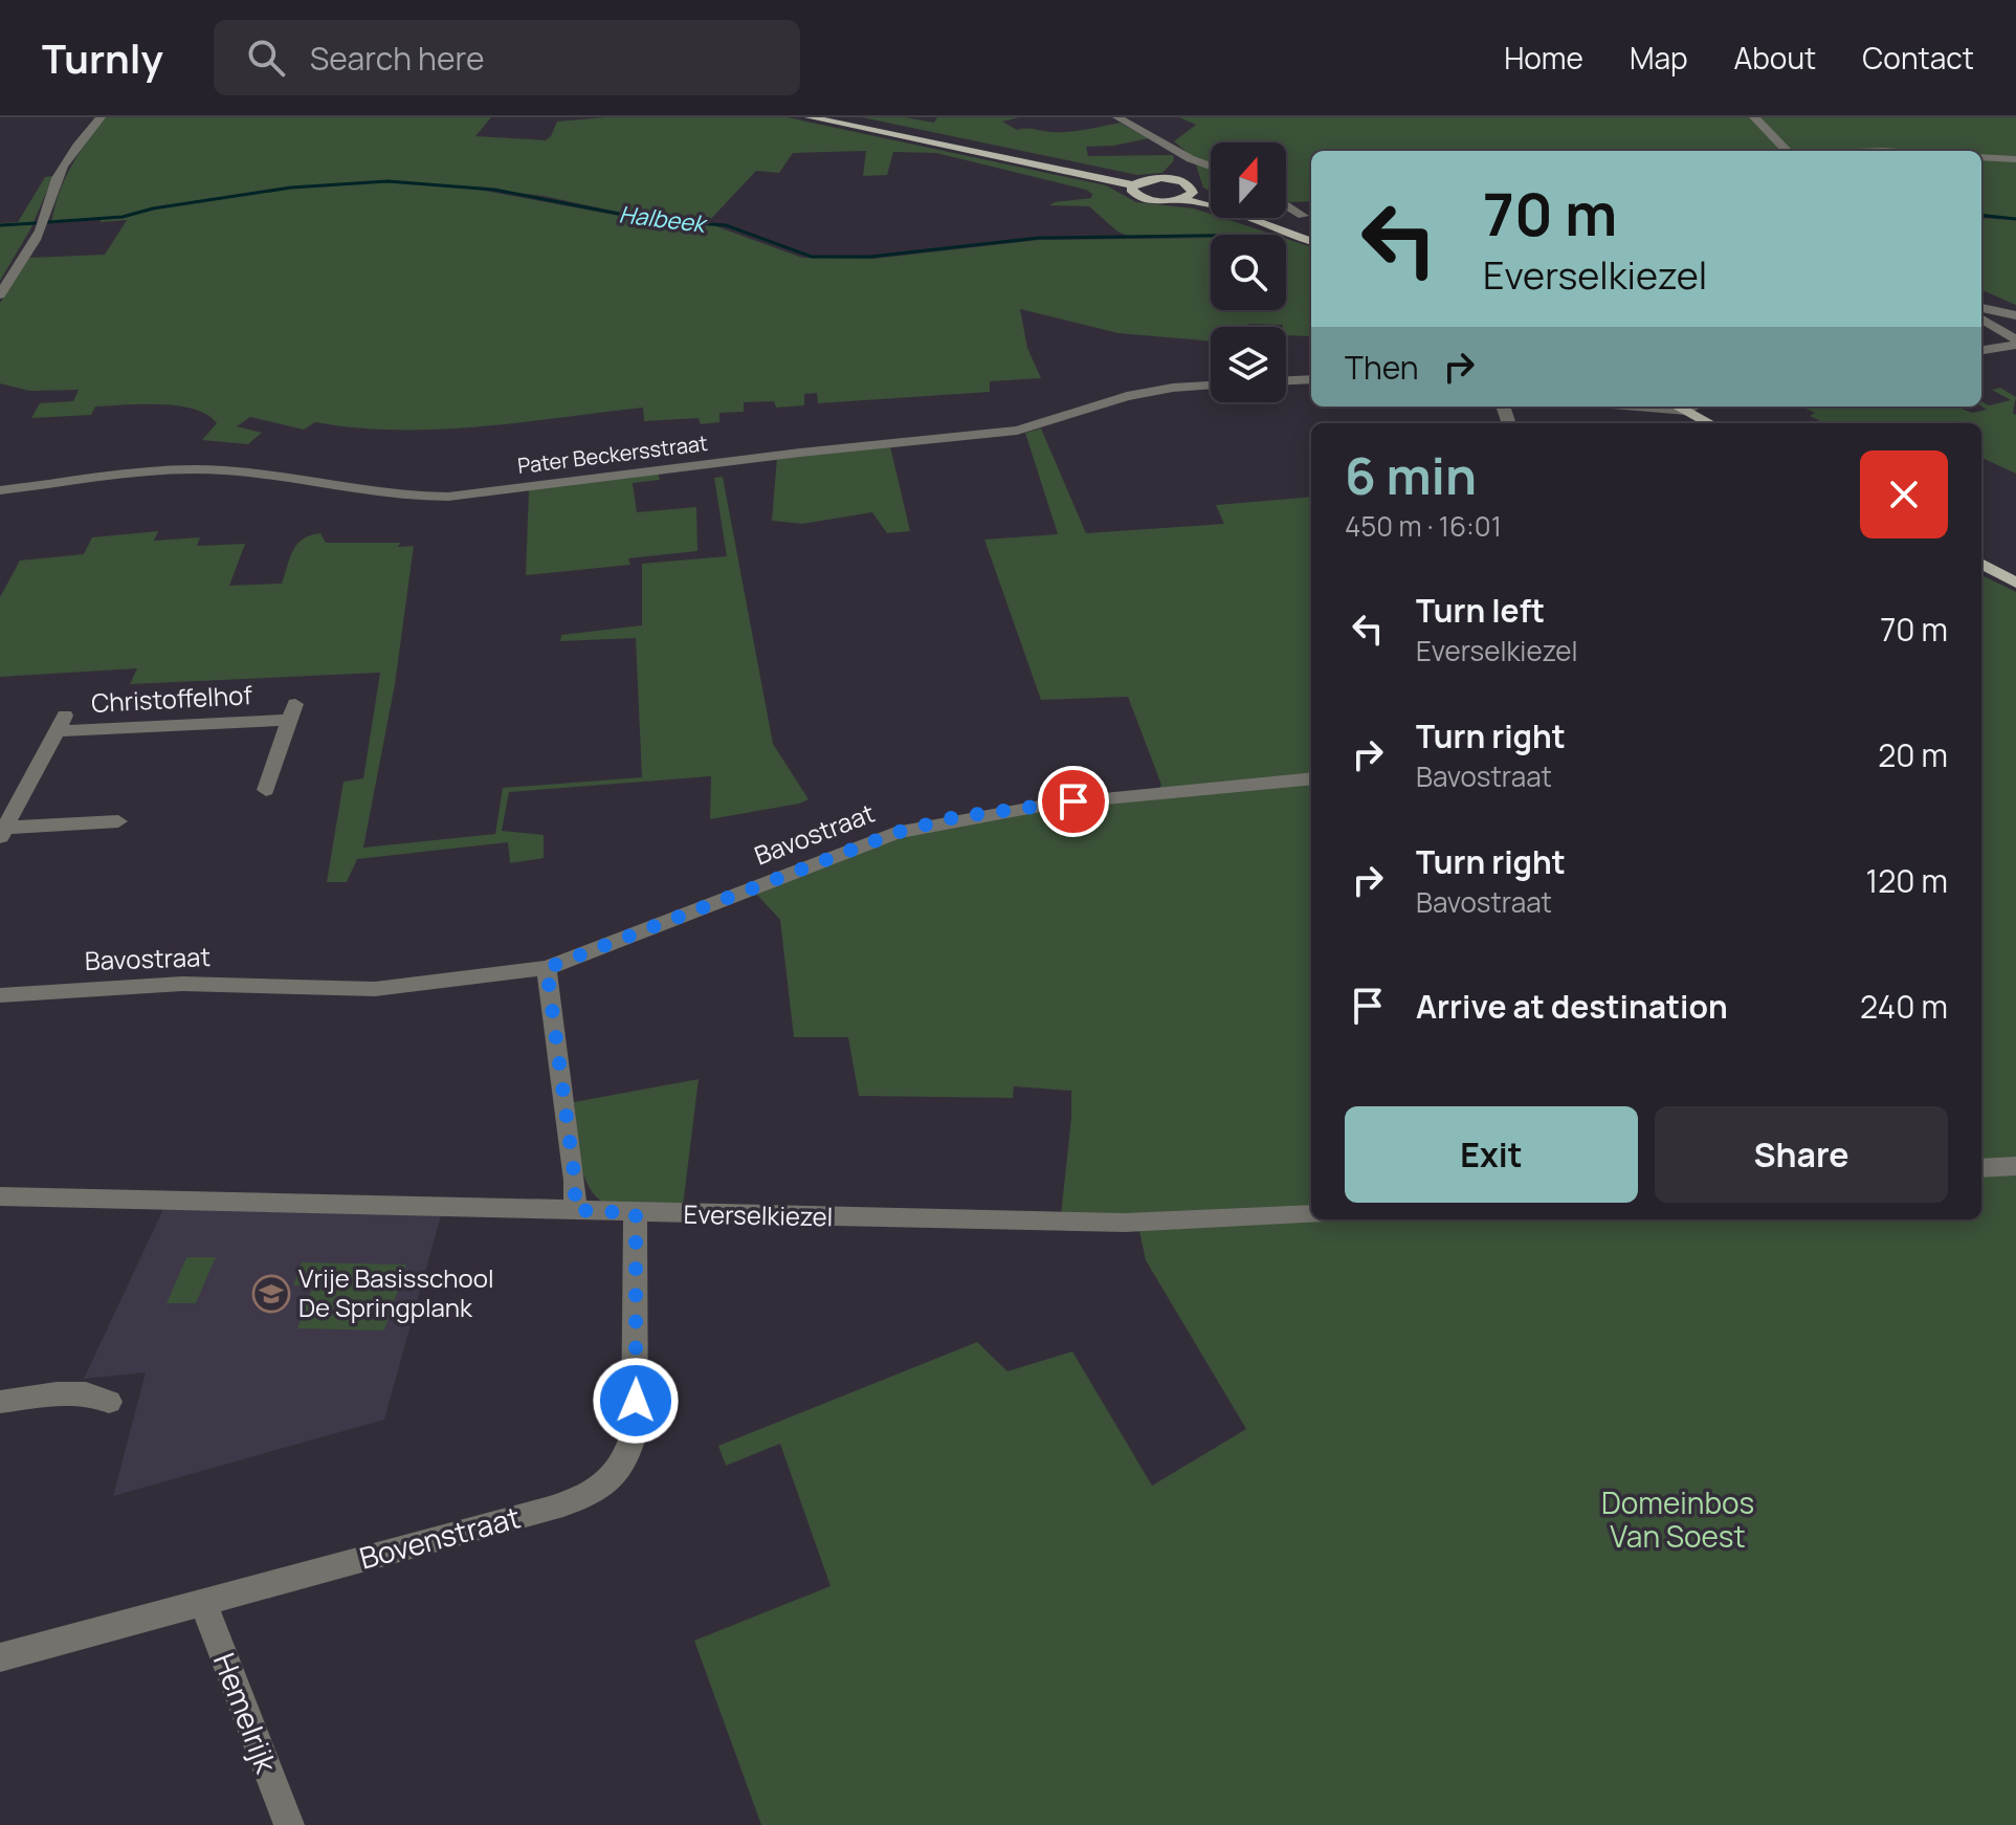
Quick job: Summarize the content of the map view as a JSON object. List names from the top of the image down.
{
  "streets": {
    "street": [
      "Pater Beckersstraat",
      "Christoffelhof",
      "Bavostraat",
      "Everselkiezel",
      "Bovenstraat",
      "Hemelrijk"
    ]
  },
  "crossings": [
    ["Everselkiezel", "Bovenstraat"],
    ["Bovenstraat", "Hemelrijk"]
  ],
  "water": ["Halbeek"],
  "parks": ["Domeinbos Van Soest"],
  "places": {
    "school or university": ["Vrije Basisschool De Springplank"]
  },
  "north": "top",
  "page": {
    "header": "Turnly",
    "search": "Search here",
    "nav": [
      "Home",
      "Map",
      "About",
      "Contact"
    ],
    "turn": ["70 m", "Everselkiezel"],
    "then": "Then",
    "heading": ["6 min", "450 m · 16:01"],
    "list": [
      {
        "name": "Turn left",
        "note": "Everselkiezel",
        "value": "70 m"
      },
      {
        "name": "Turn right",
        "note": "Bavostraat",
        "value": "20 m"
      },
      {
        "name": "Turn right",
        "note": "Bavostraat",
        "value": "120 m"
      },
      {
        "name": "Arrive at destination",
        "value": "240 m"
      }
    ],
    "buttons": ["Exit", "Share"]
  }
}
